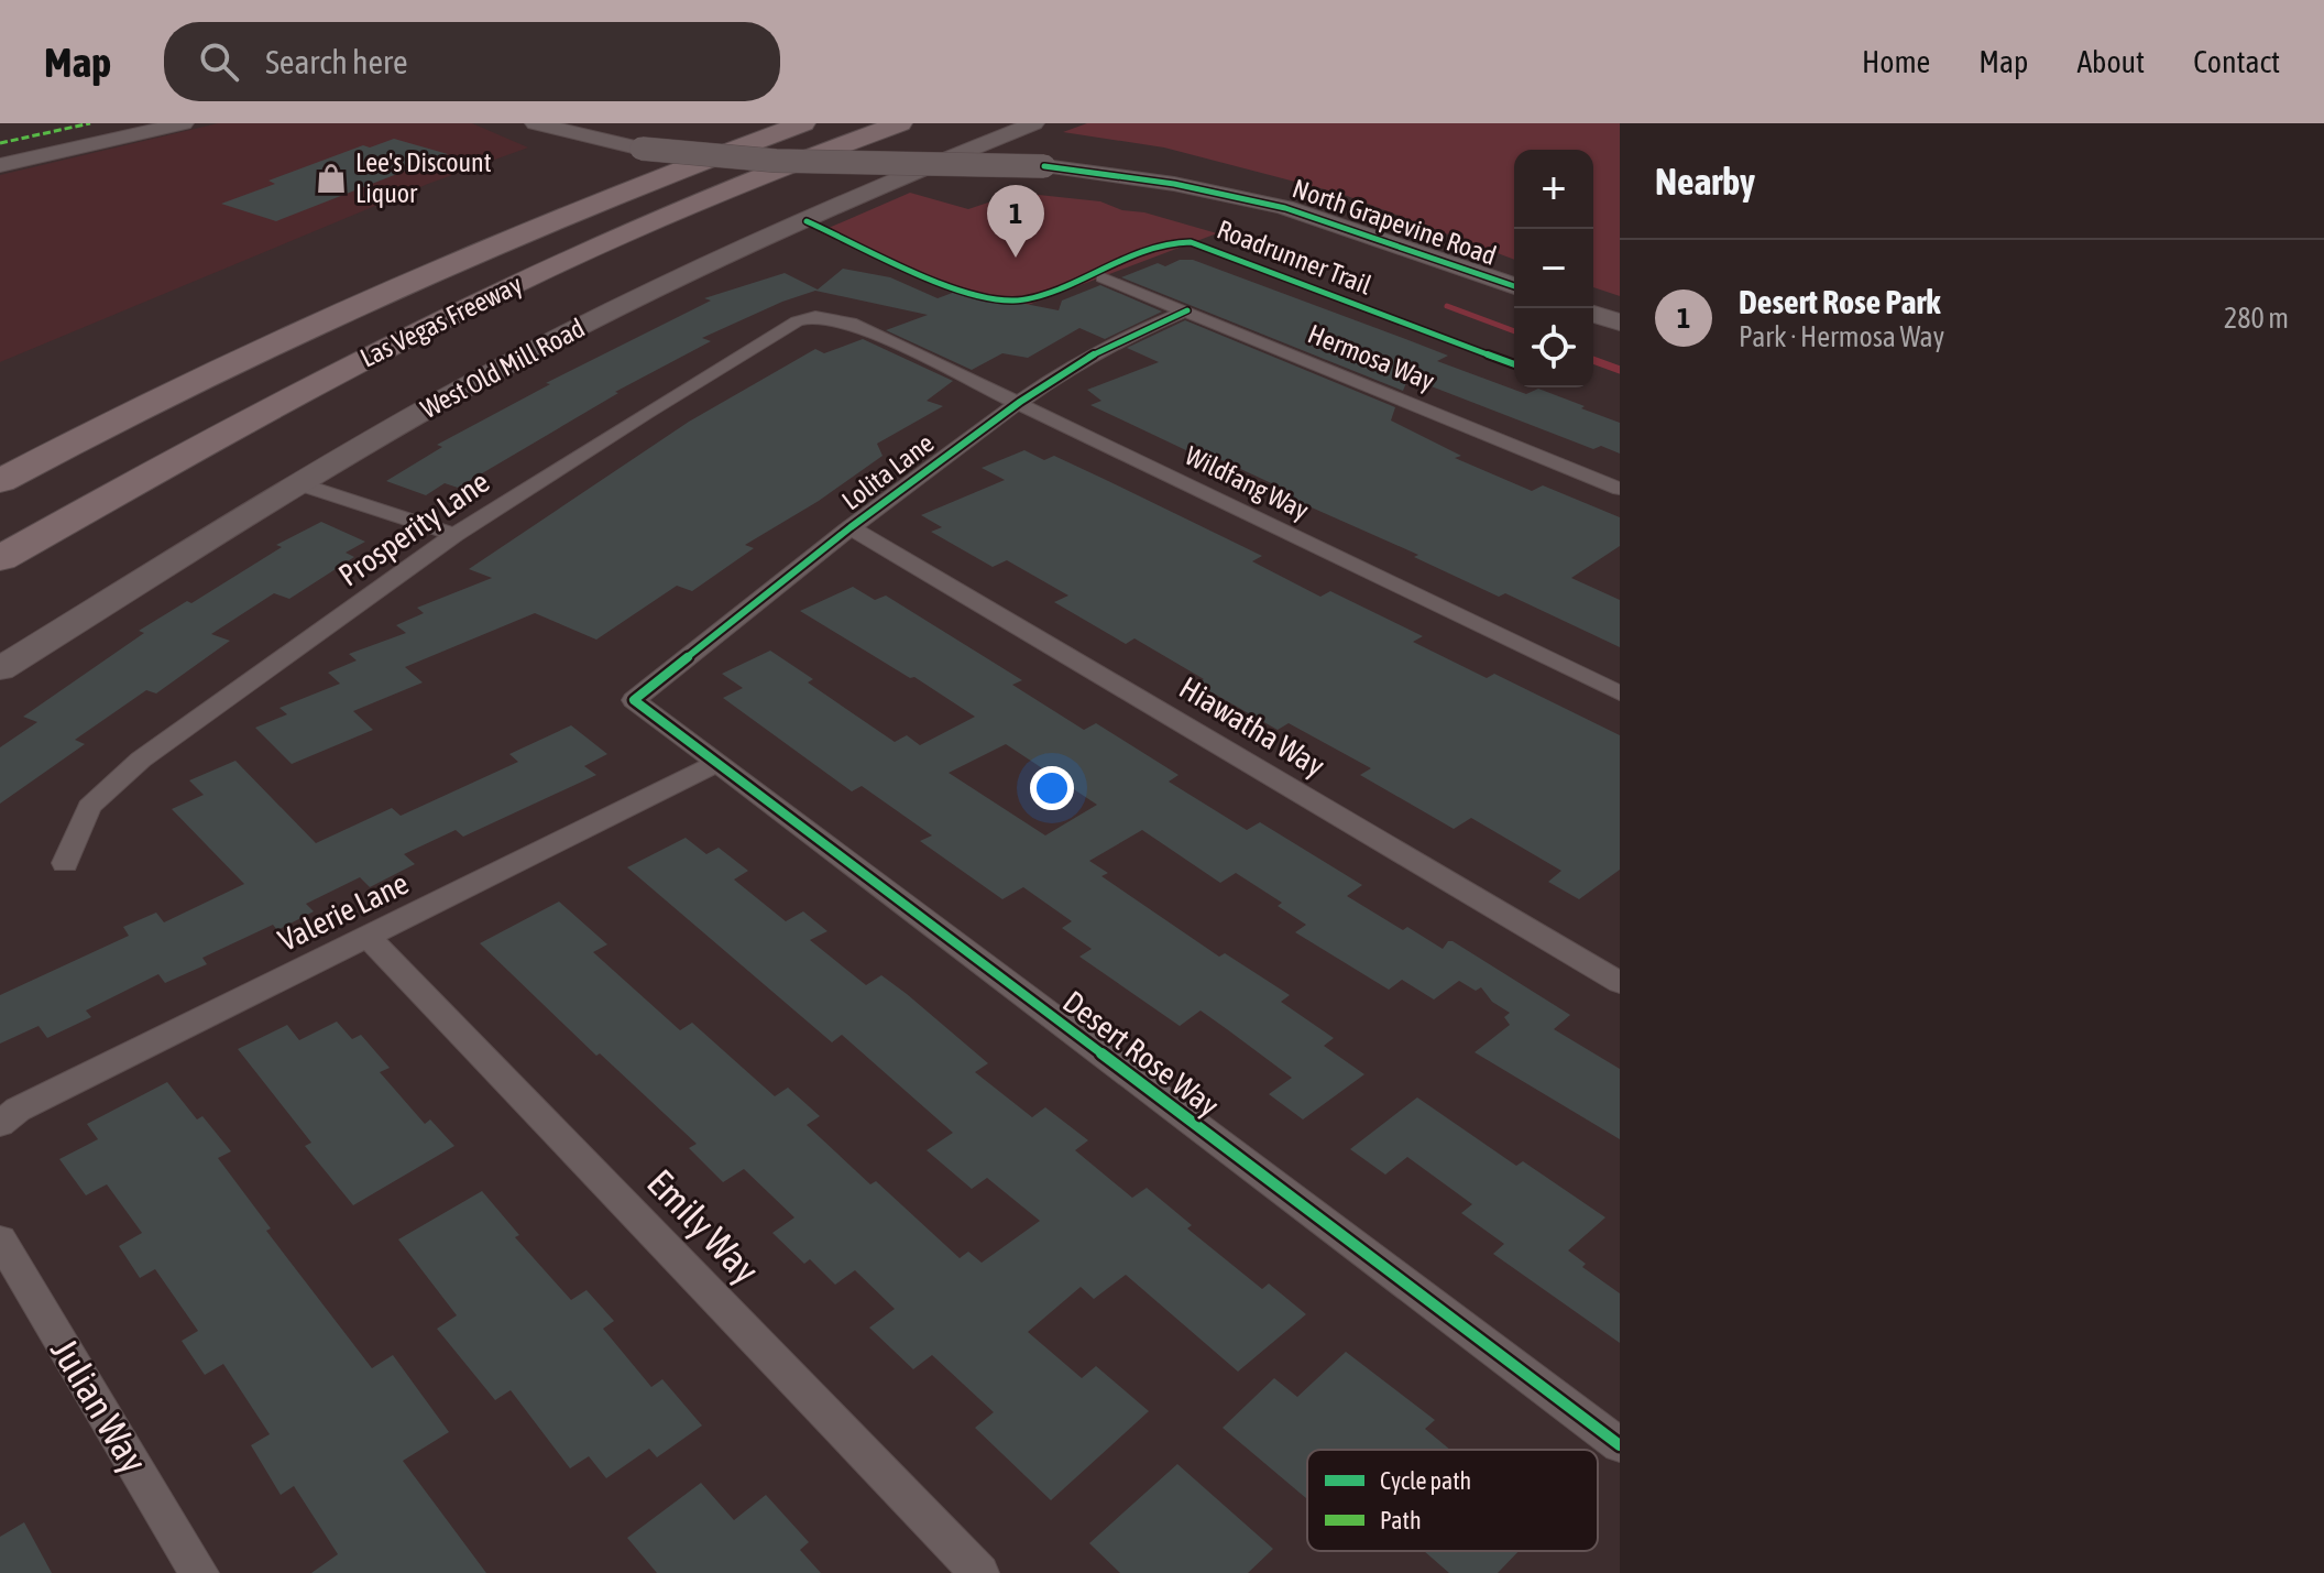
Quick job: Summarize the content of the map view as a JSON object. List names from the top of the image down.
{
  "streets": {
    "highway": ["Las Vegas Freeway"],
    "main road": ["North Grapevine Road", "West Old Mill Road"],
    "street": [
      "Hermosa Way",
      "Lolita Lane",
      "Wildfang Way",
      "Prosperity Lane",
      "Hiawatha Way",
      "Valerie Lane",
      "Desert Rose Way",
      "Emily Way",
      "Julian Way"
    ],
    "cycle path": ["Roadrunner Trail"]
  },
  "crossings": [
    ["Hermosa Way", "Lolita Lane"],
    ["Lolita Lane", "Wildfang Way"],
    ["Lolita Lane", "Hiawatha Way"],
    ["Lolita Lane", "Desert Rose Way"],
    ["Wildfang Way", "Prosperity Lane"],
    ["Valerie Lane", "Desert Rose Way"],
    ["Valerie Lane", "Emily Way"]
  ],
  "places": {
    "shop": ["Lee's Discount Liquor"]
  },
  "legend": ["Cycle path", "Path"],
  "page": {
    "header": "Map",
    "search": "Search here",
    "nav": [
      "Home",
      "Map",
      "About",
      "Contact"
    ],
    "heading": "Nearby",
    "map_buttons": ["+", "−"],
    "pins": "1",
    "list": [
      {
        "mark": "1",
        "name": "Desert Rose Park",
        "note": "Park · Hermosa Way",
        "value": "280 m"
      }
    ]
  }
}
